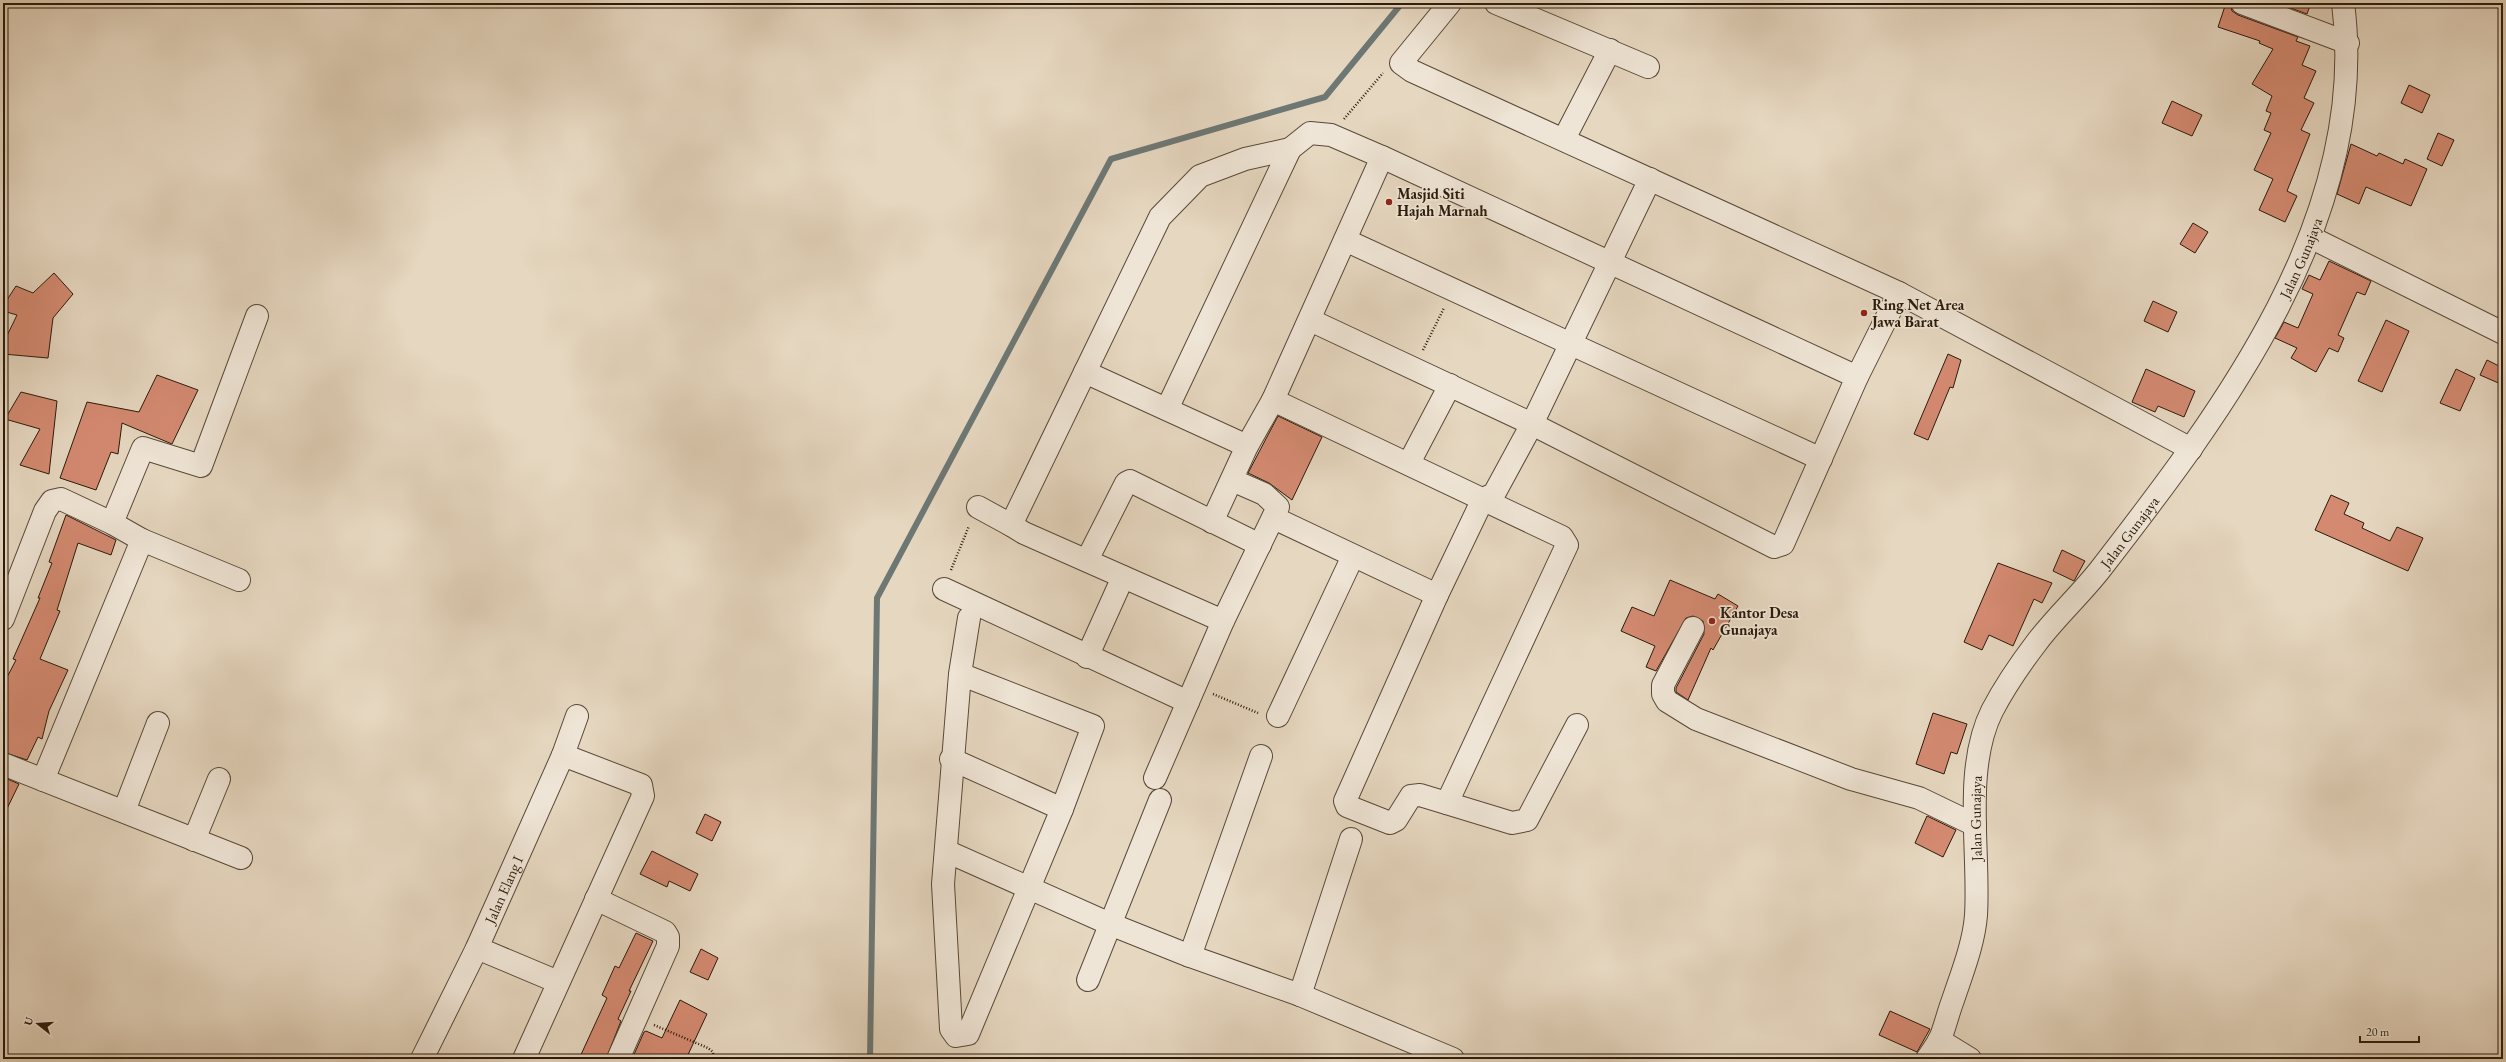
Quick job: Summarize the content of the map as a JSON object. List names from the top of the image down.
{
  "streets": {
    "street": ["Jalan Gunajaya", "Jalan Elang I"]
  },
  "places": ["Masjid Siti Hajah Marnah", "Ring Net Area Jawa Barat", "Kantor Desa Gunajaya"],
  "scale_bar": "20 m",
  "north": "left"
}
